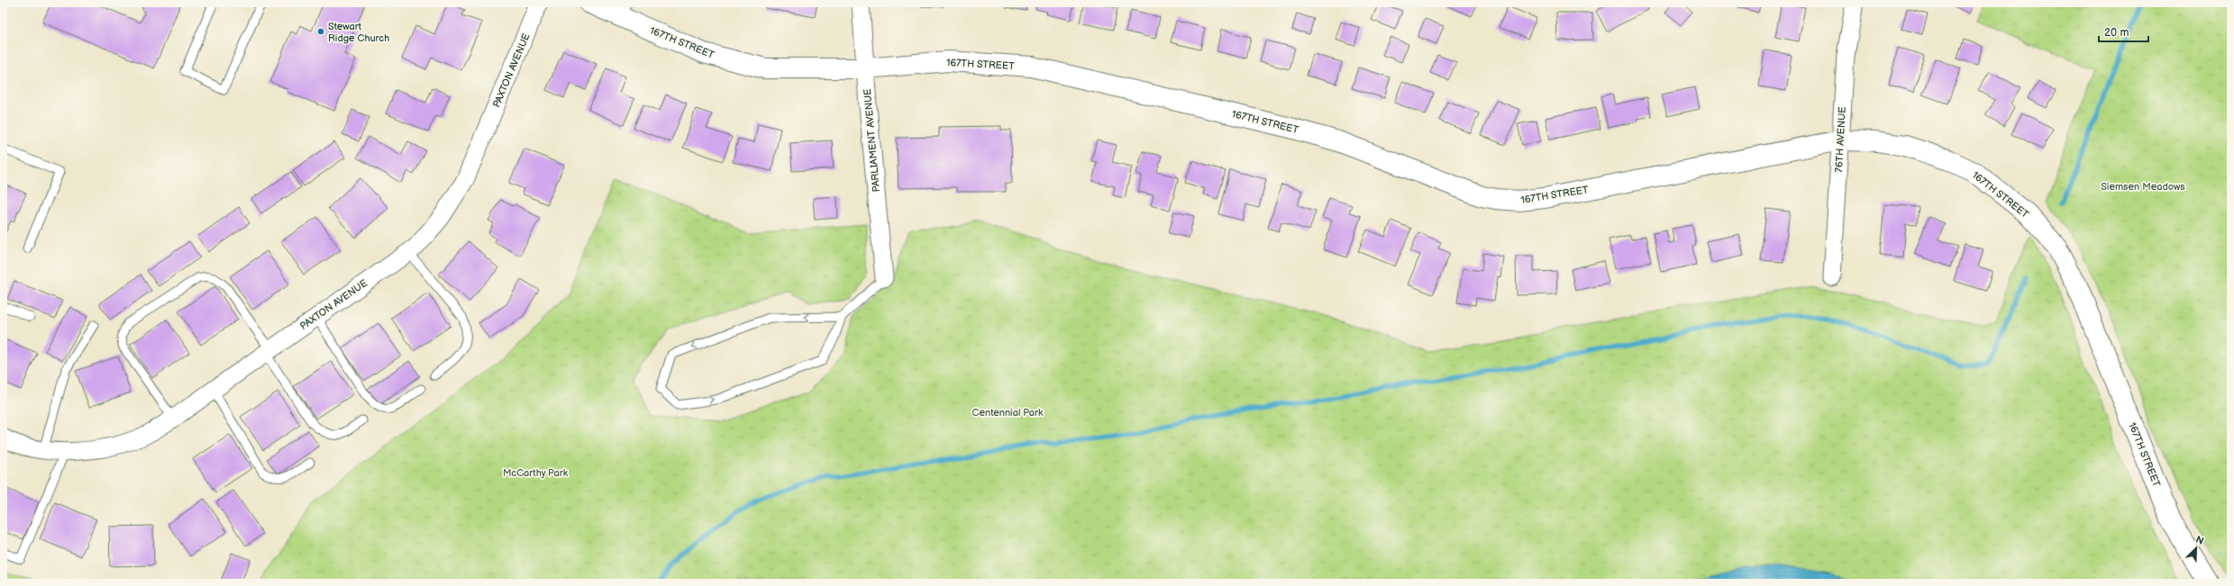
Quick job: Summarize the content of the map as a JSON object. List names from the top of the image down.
{
  "streets": {
    "street": [
      "167TH STREET",
      "PAXTON AVENUE",
      "76TH AVENUE",
      "PARLIAMENT AVENUE"
    ]
  },
  "crossings": [
    ["167TH STREET", "76TH AVENUE"],
    ["167TH STREET", "PARLIAMENT AVENUE"]
  ],
  "parks": ["Siemsen Meadows", "Centennial Park", "McCarthy Park"],
  "places": ["Stewart Ridge Church"],
  "scale_bar": "20 m",
  "north": "top right"
}
